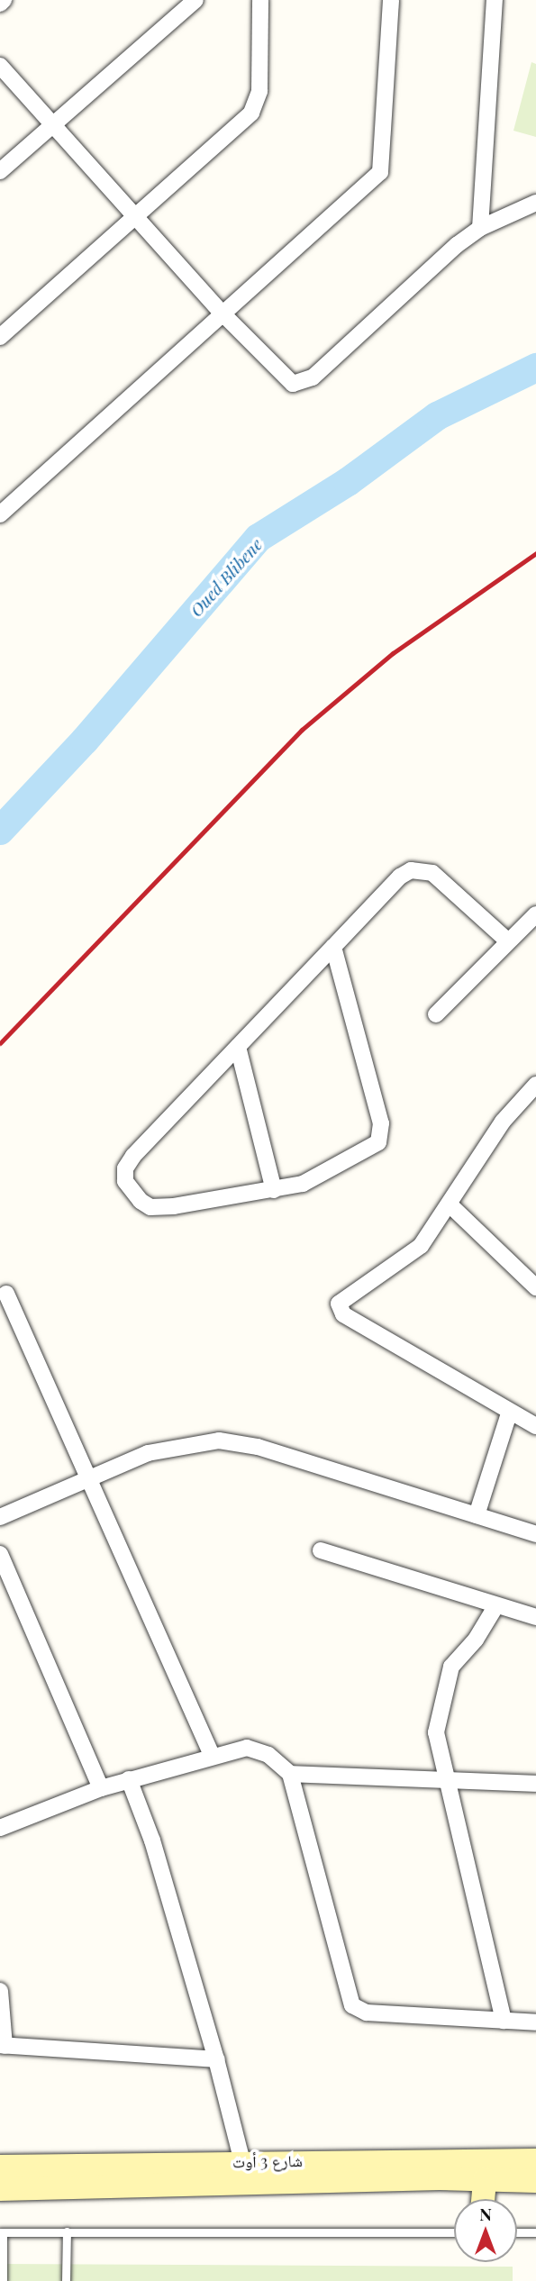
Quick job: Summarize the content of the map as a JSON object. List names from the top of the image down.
{
  "streets": {
    "main road": ["شارع 3 أوت"]
  },
  "water": ["Oued Blibene"],
  "north": "top"
}
